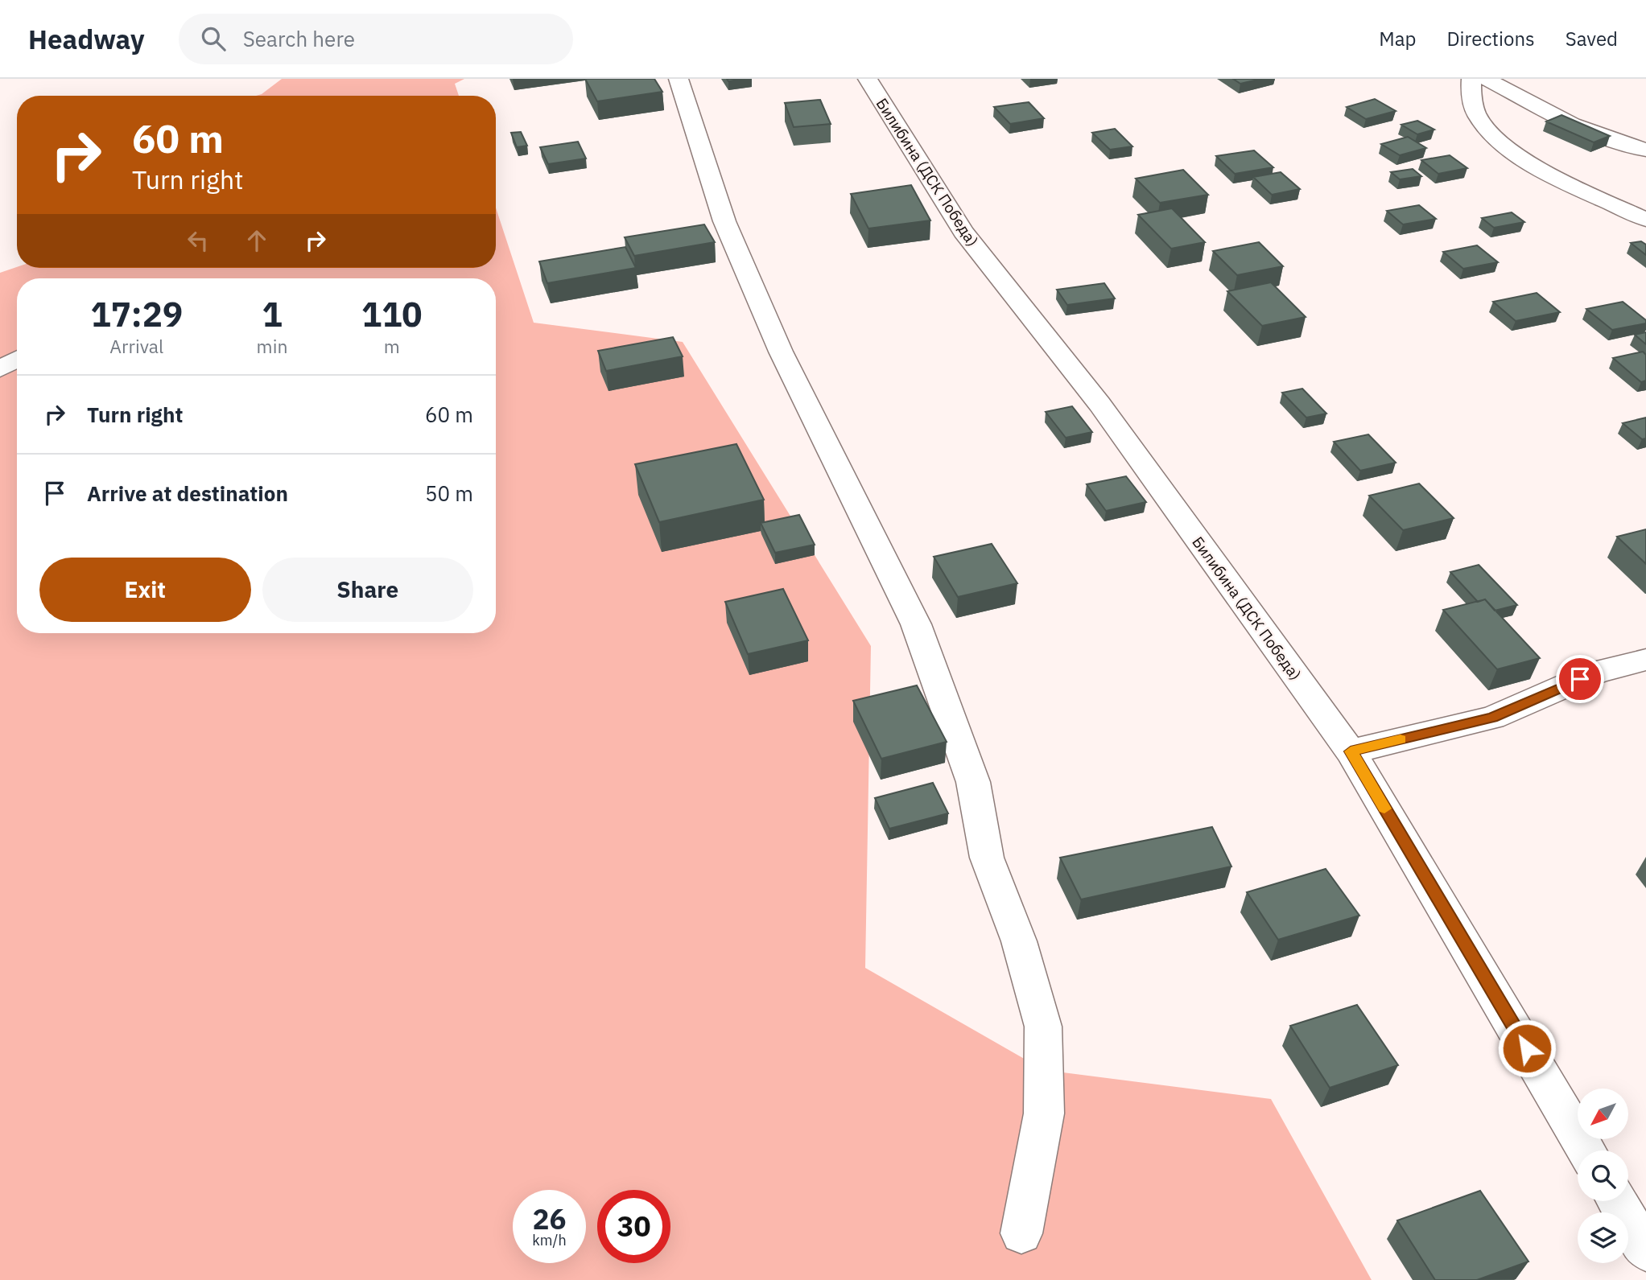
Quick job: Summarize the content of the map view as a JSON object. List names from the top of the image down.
{
  "streets": {
    "street": ["Билибина (ДСК Победа)"]
  },
  "north": "bottom left",
  "page": {
    "header": "Headway",
    "search": "Search here",
    "nav": ["Map", "Directions", "Saved"],
    "turn": ["60 m", "Turn right"],
    "eta": [
      "17:29",
      "Arrival",
      "1",
      "min",
      "110",
      "m"
    ],
    "list": [
      {
        "name": "Turn right",
        "value": "60 m"
      },
      {
        "name": "Arrive at destination",
        "value": "50 m"
      }
    ],
    "buttons": ["Exit", "Share"],
    "speed": "26 km/h",
    "limit": "30"
  }
}
